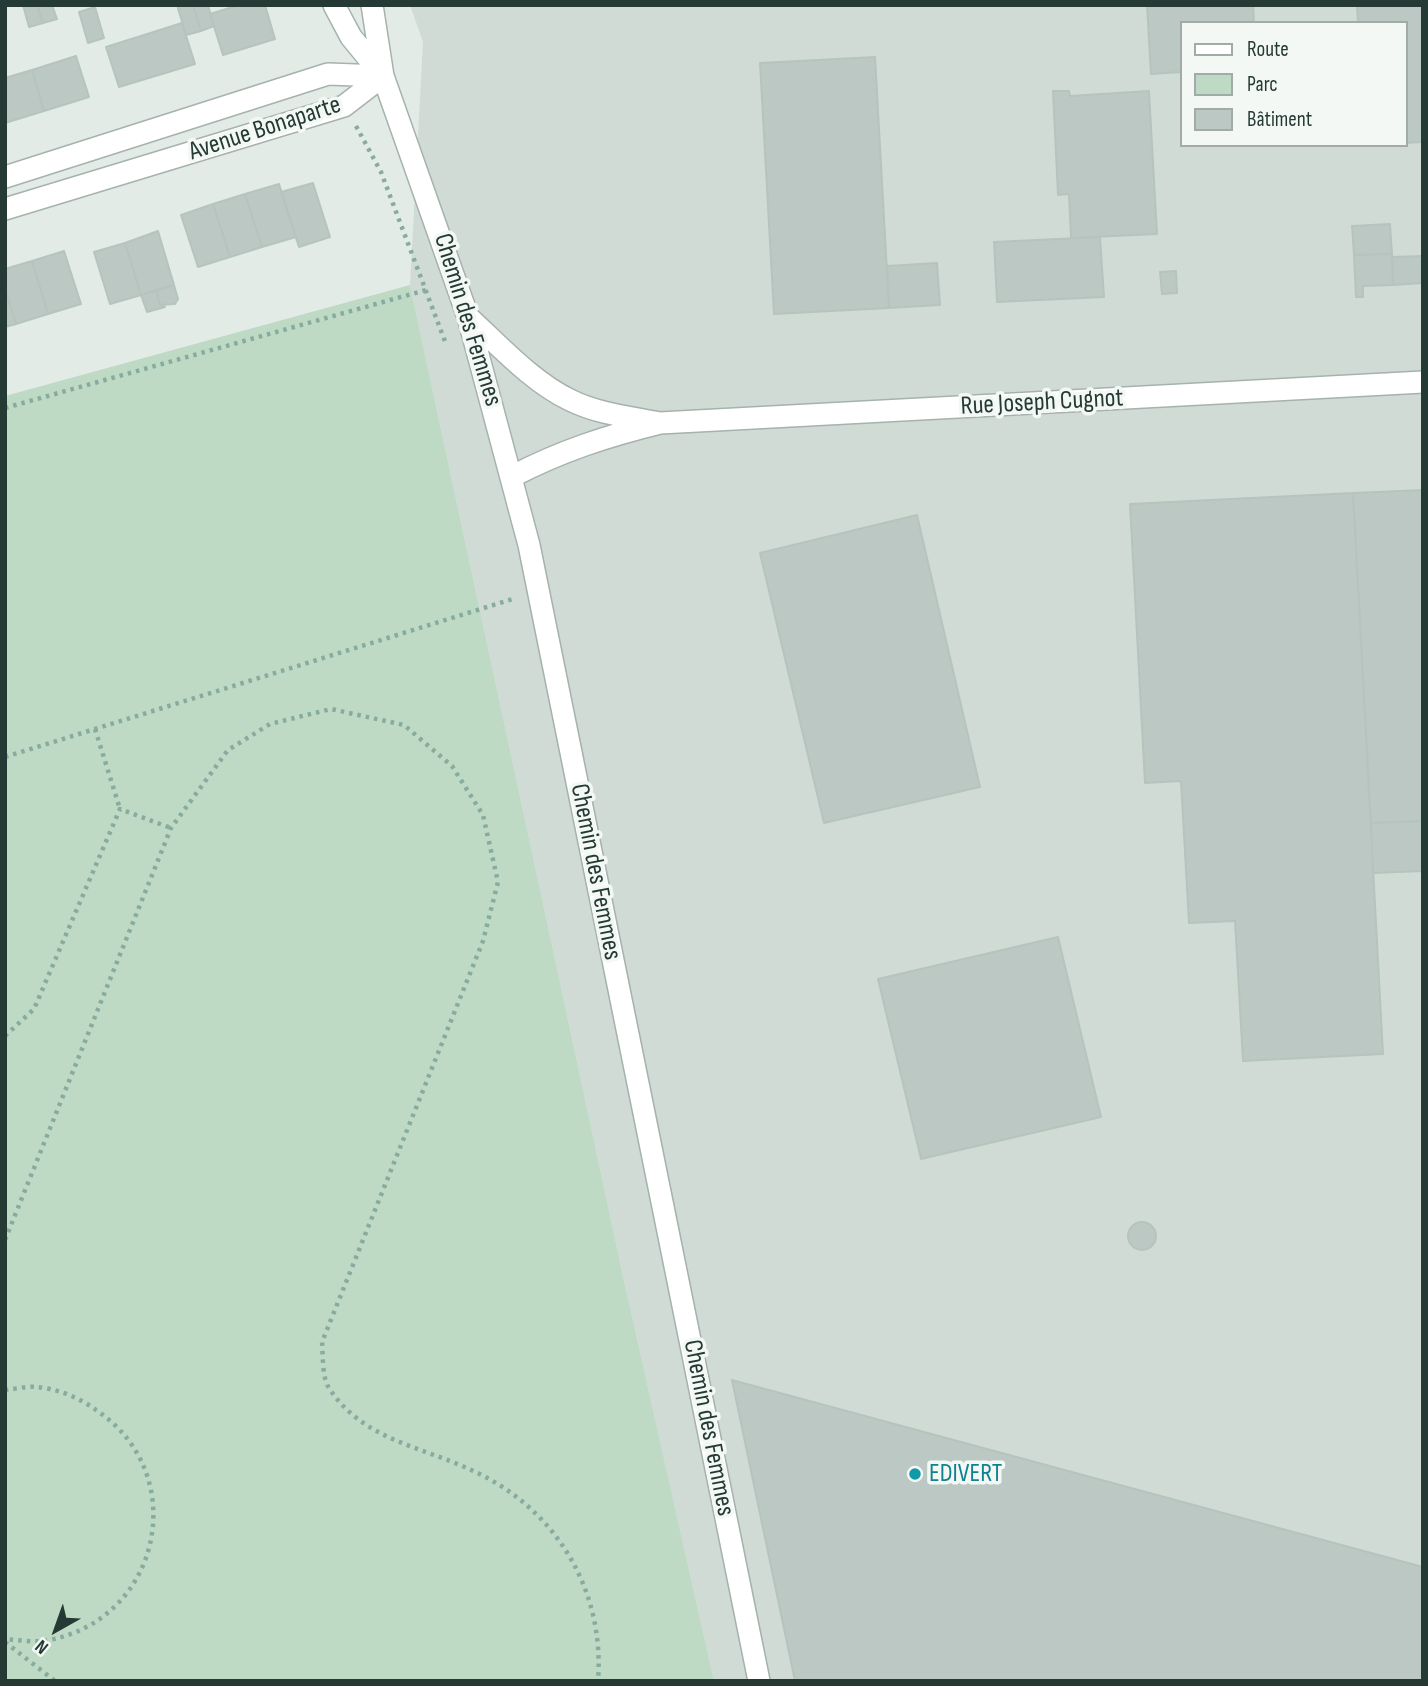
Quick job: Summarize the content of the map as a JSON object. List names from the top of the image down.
{
  "streets": {
    "street": ["Avenue Bonaparte", "Chemin des Femmes", "Rue Joseph Cugnot"]
  },
  "crossings": [
    ["Avenue Bonaparte", "Chemin des Femmes"],
    ["Chemin des Femmes", "Rue Joseph Cugnot"]
  ],
  "places": ["EDIVERT"],
  "legend": ["Route", "Parc", "Bâtiment"],
  "north": "bottom left"
}
